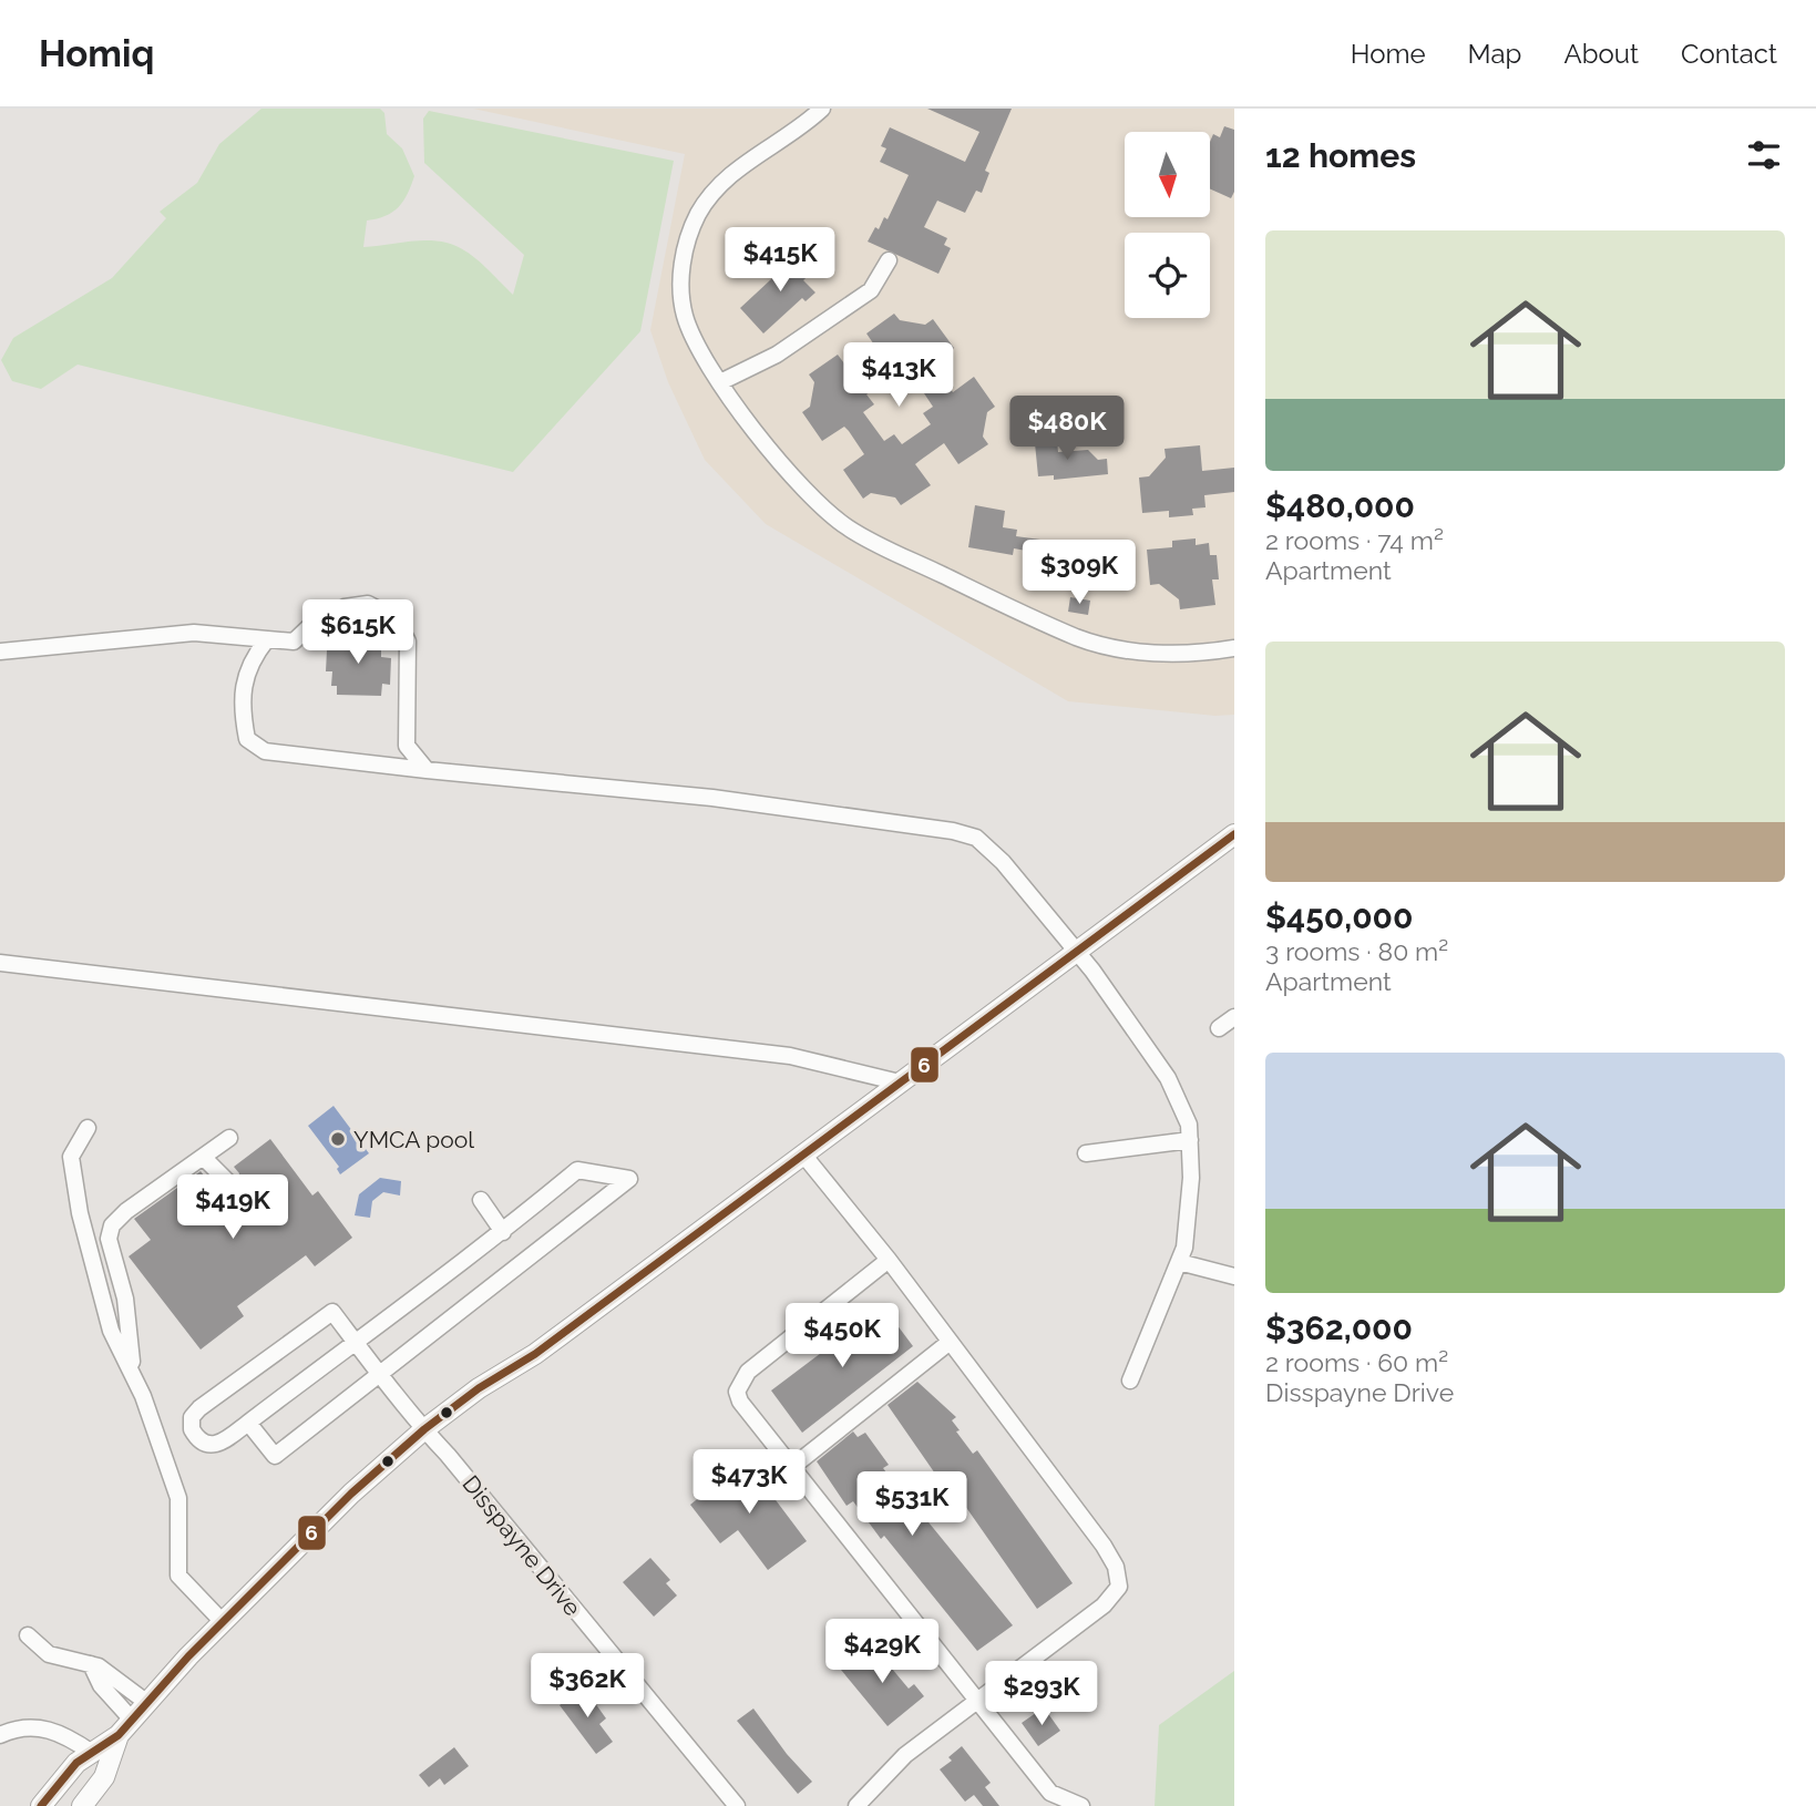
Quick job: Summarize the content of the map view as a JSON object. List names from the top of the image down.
{
  "streets": {
    "street": ["Disspayne Drive"]
  },
  "places": ["YMCA pool"],
  "lines": ["transit line 6"],
  "north": "bottom",
  "page": {
    "header": "Homiq",
    "nav": [
      "Home",
      "Map",
      "About",
      "Contact"
    ],
    "heading": "12 homes",
    "list": [
      {
        "name": "$480,000",
        "note": "2 rooms · 74 m² · Apartment"
      },
      {
        "name": "$450,000",
        "note": "3 rooms · 80 m² · Apartment"
      },
      {
        "name": "$362,000",
        "note": "2 rooms · 60 m² · Disspayne Drive"
      }
    ],
    "price": [
      "$415K",
      "$413K",
      "$480K",
      "$309K",
      "$615K",
      "$419K",
      "$450K",
      "$473K",
      "$531K",
      "$429K",
      "$362K",
      "$293K"
    ]
  }
}
